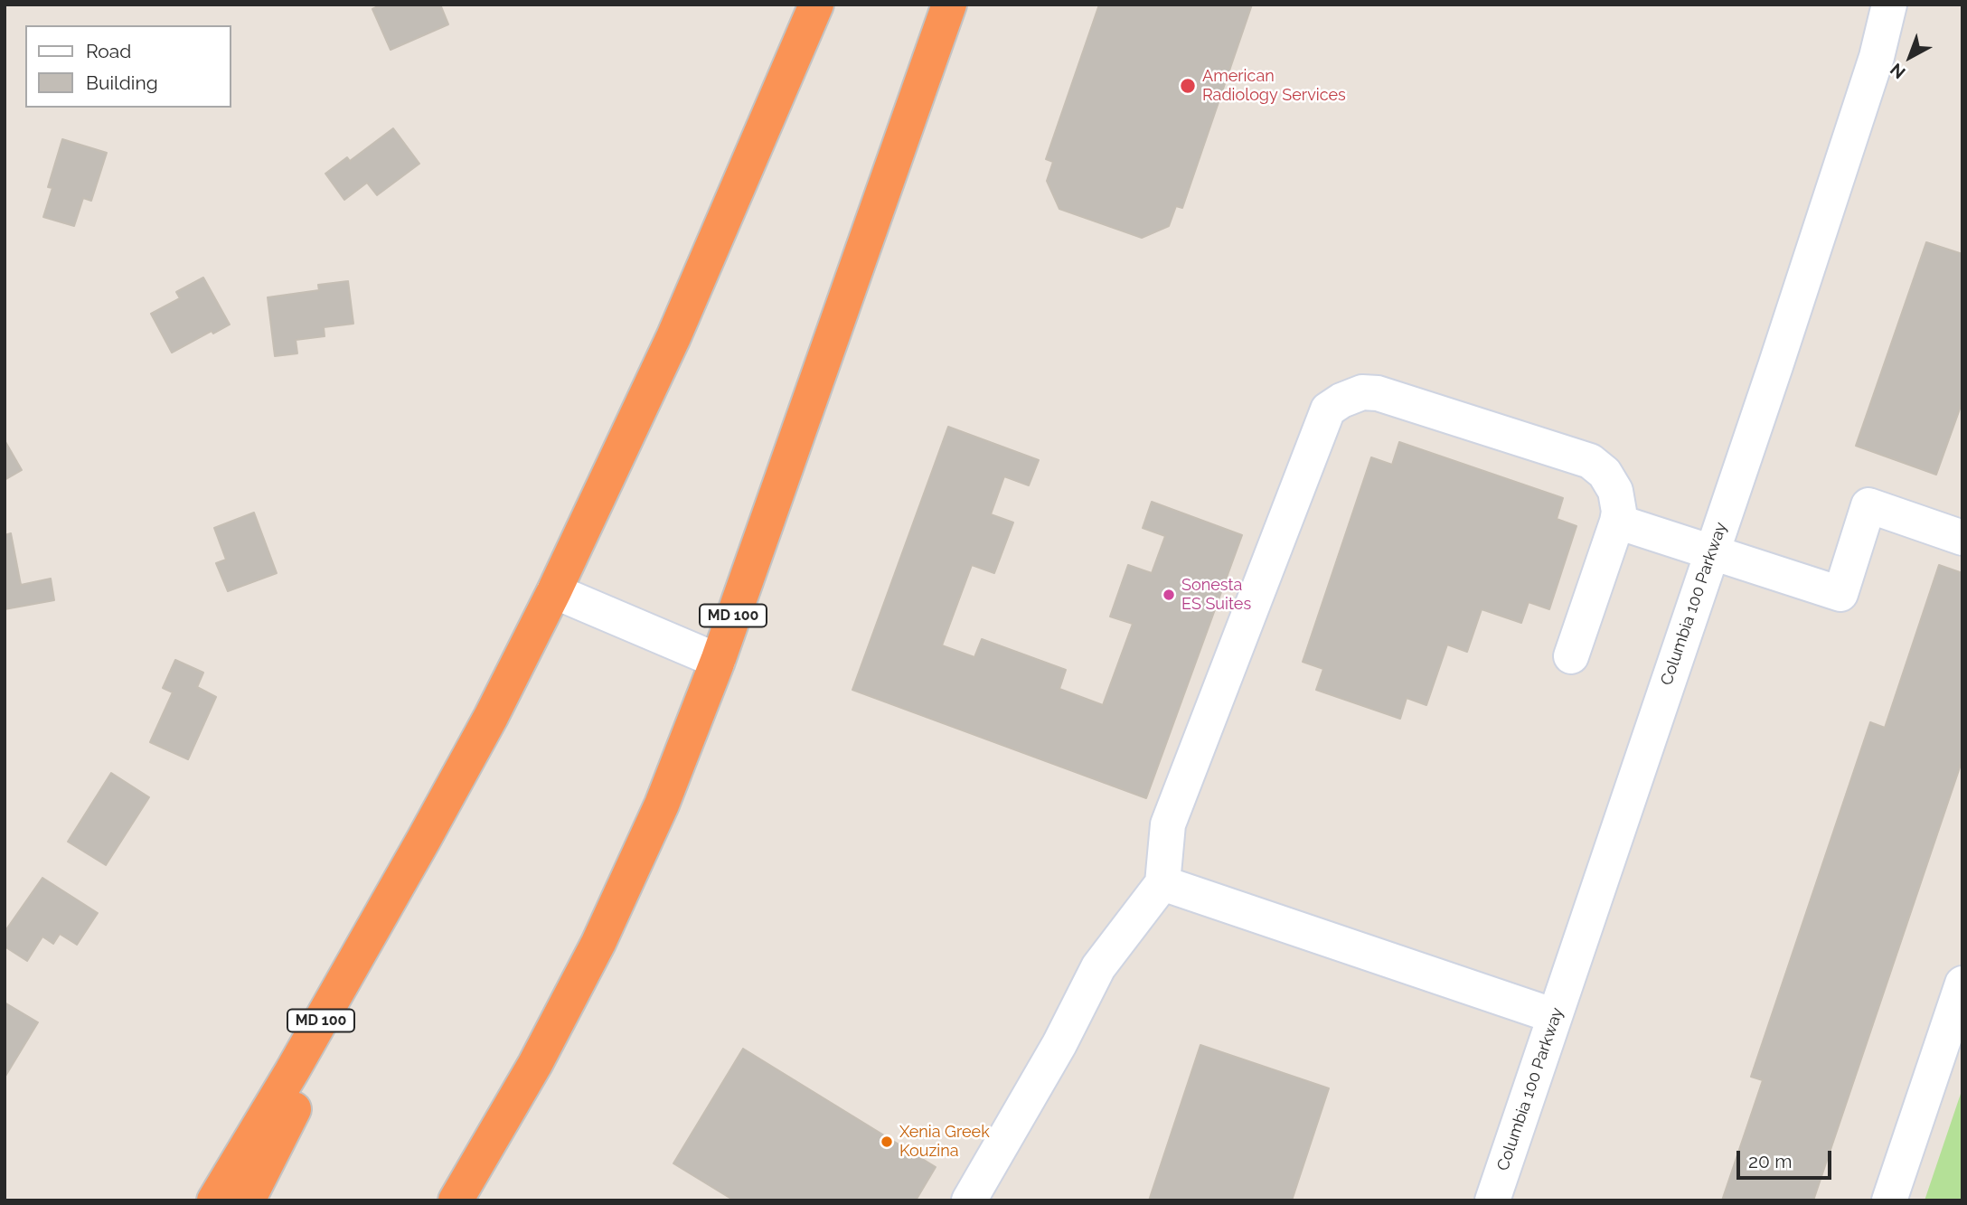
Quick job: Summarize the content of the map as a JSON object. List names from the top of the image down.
{
  "streets": {
    "highway": ["MD 100"],
    "street": ["Columbia 100 Parkway"]
  },
  "places": ["American Radiology Services", "Sonesta ES Suites", "Xenia Greek Kouzina"],
  "legend": ["Road", "Building"],
  "scale_bar": "20 m",
  "north": "bottom left"
}
